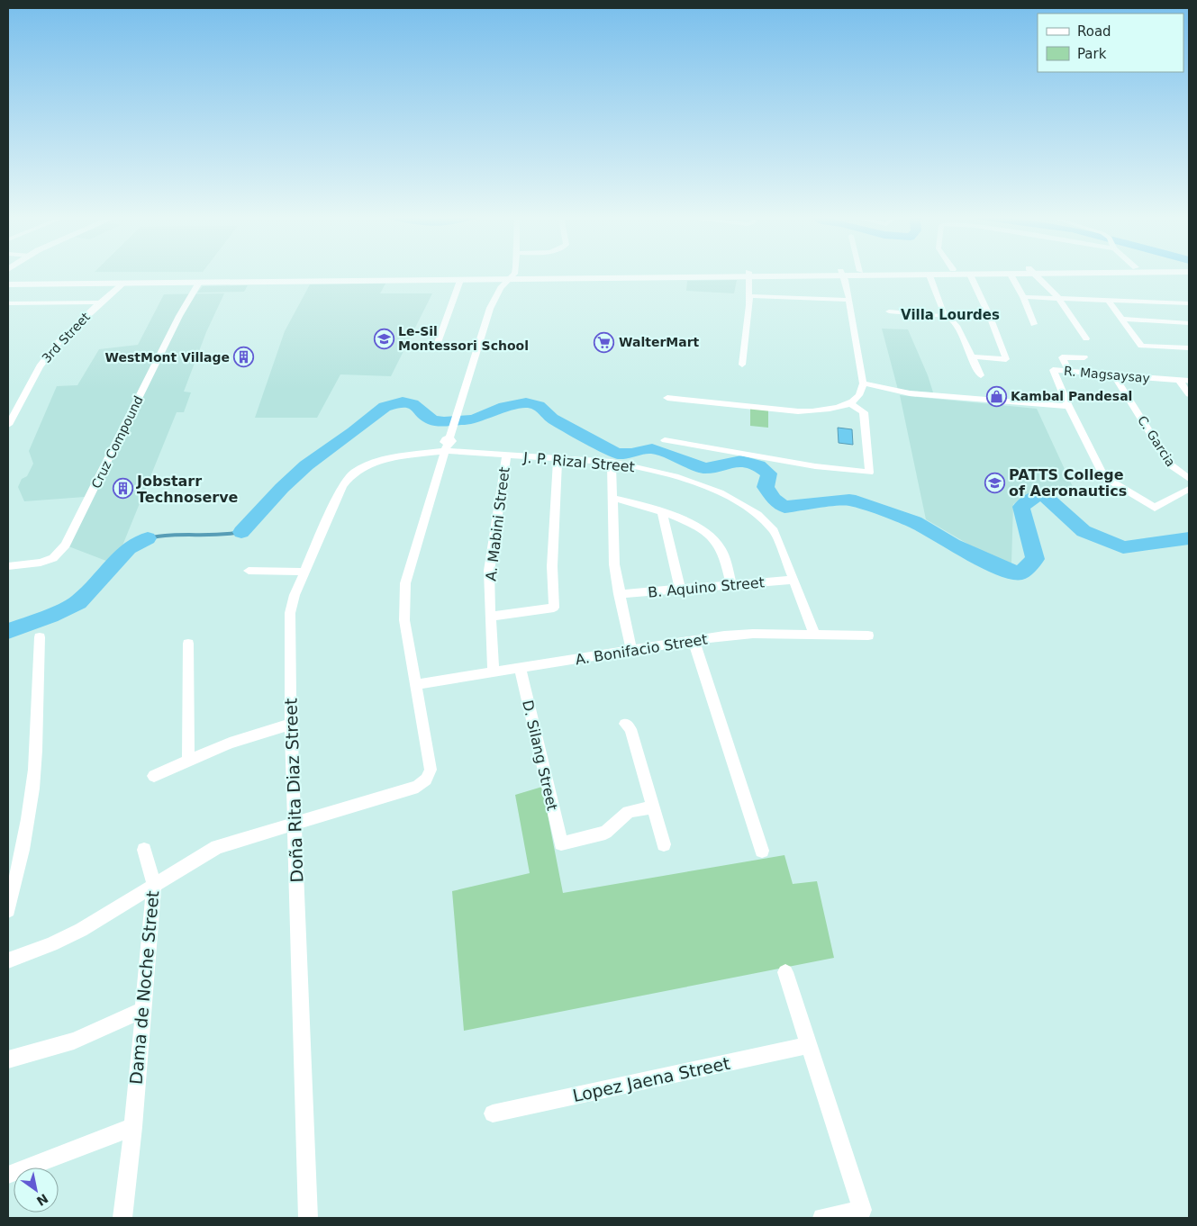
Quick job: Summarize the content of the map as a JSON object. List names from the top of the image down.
{
  "streets": {
    "street": [
      "3rd Street",
      "R. Magsaysay",
      "C. Garcia",
      "Cruz Compound",
      "J. P. Rizal Street",
      "A. Mabini Street",
      "B. Aquino Street",
      "A. Bonifacio Street",
      "D. Silang Street",
      "Doña Rita Diaz Street",
      "Dama de Noche Street",
      "Lopez Jaena Street"
    ]
  },
  "crossings": [
    ["R. Magsaysay", "C. Garcia"],
    ["J. P. Rizal Street", "A. Mabini Street"],
    ["J. P. Rizal Street", "B. Aquino Street"],
    ["J. P. Rizal Street", "A. Bonifacio Street"],
    ["J. P. Rizal Street", "Doña Rita Diaz Street"],
    ["A. Mabini Street", "A. Bonifacio Street"],
    ["A. Bonifacio Street", "D. Silang Street"]
  ],
  "districts": ["Villa Lourdes"],
  "places": {
    "school or university": ["Le-Sil Montessori School", "PATTS College of Aeronautics"],
    "supermarket": ["WalterMart"],
    "building": ["WestMont Village", "Jobstarr Technoserve"],
    "shop": ["Kambal Pandesal"]
  },
  "legend": ["Road", "Park"],
  "north": "bottom right"
}
